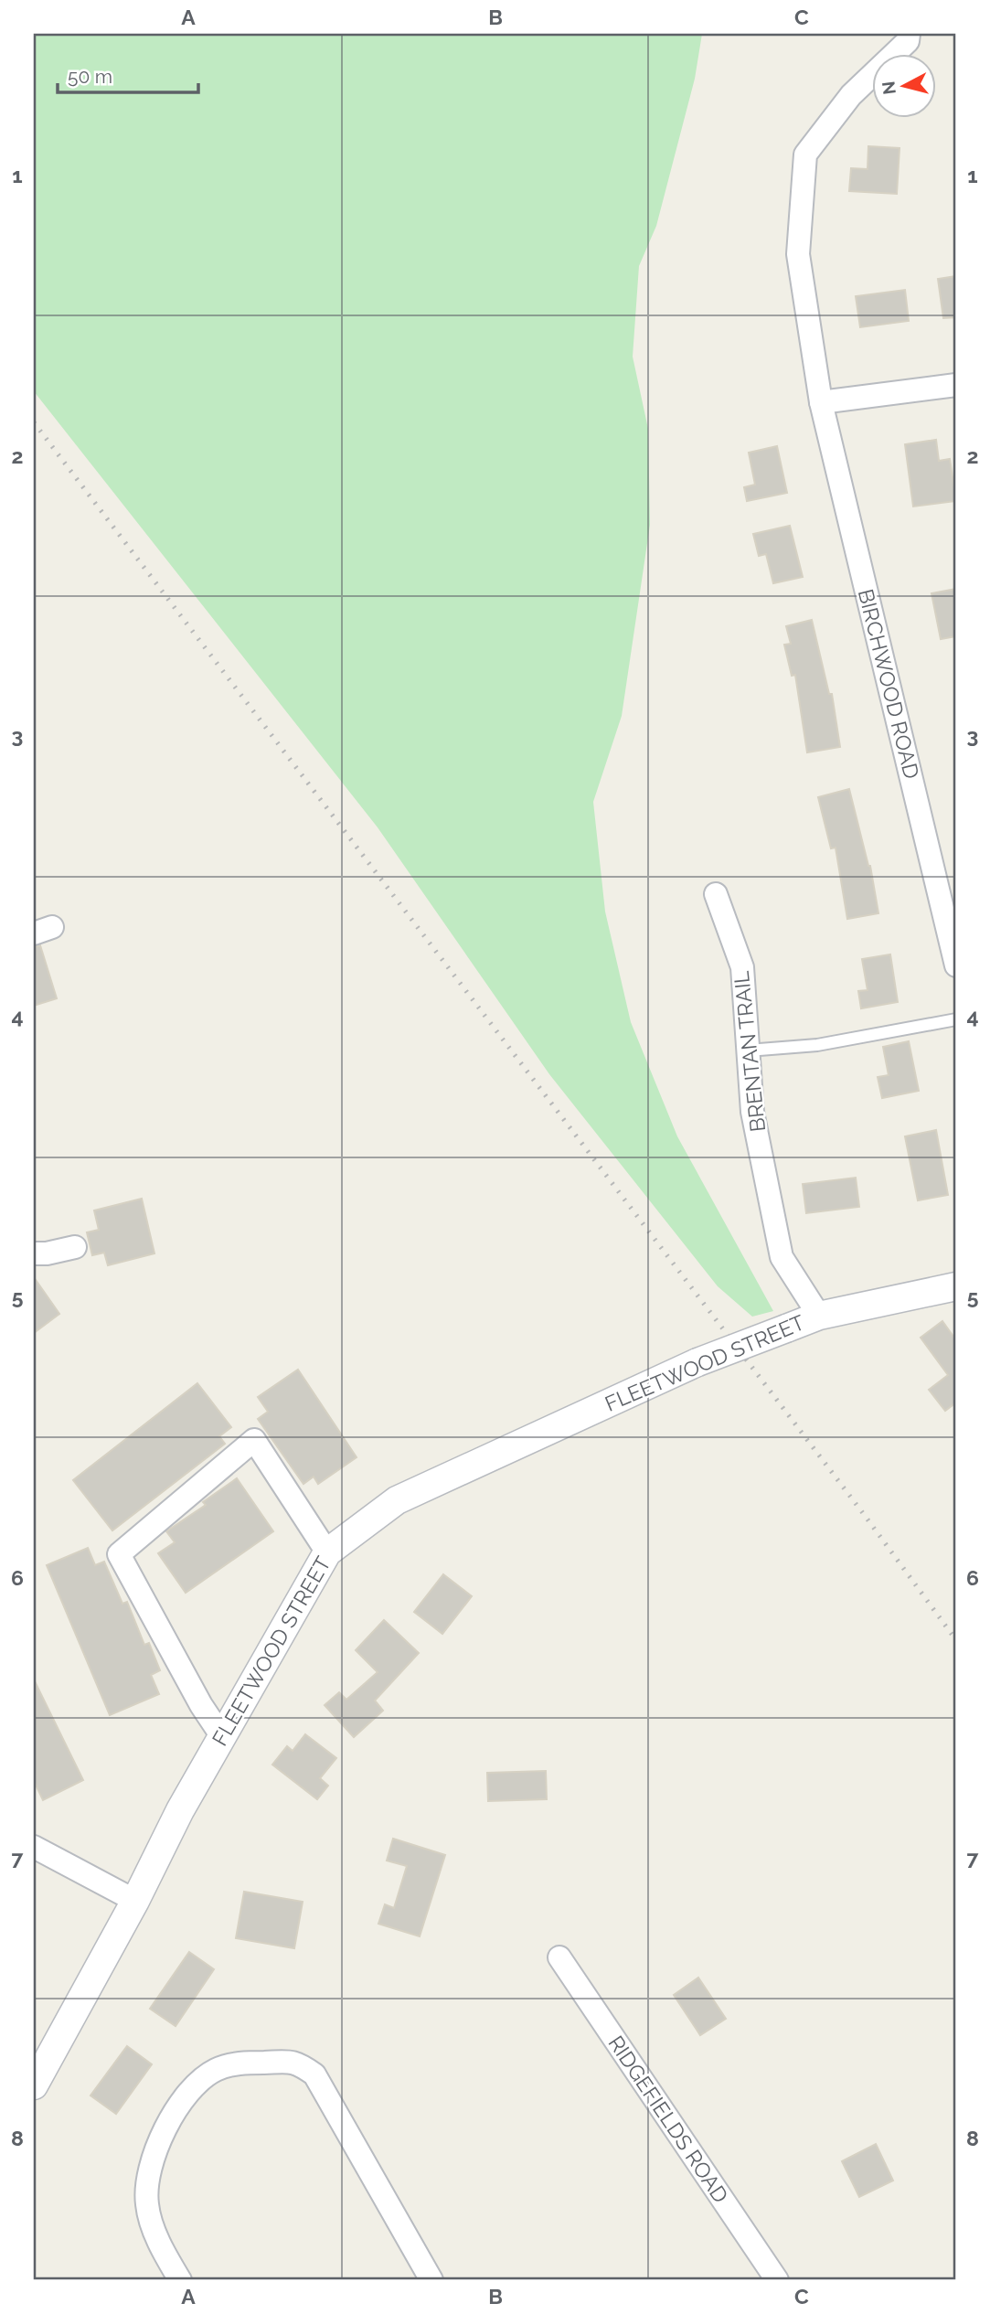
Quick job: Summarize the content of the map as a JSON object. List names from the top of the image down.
{
  "streets": {
    "street": [
      "BIRCHWOOD ROAD",
      "BRENTAN TRAIL",
      "FLEETWOOD STREET",
      "RIDGEFIELDS ROAD"
    ]
  },
  "crossings": [
    ["BRENTAN TRAIL", "FLEETWOOD STREET"]
  ],
  "scale_bar": "50 m",
  "north": "left",
  "grid": {
    "columns": ["A", "B", "C"],
    "rows": [
      "1",
      "2",
      "3",
      "4",
      "5",
      "6",
      "7",
      "8"
    ]
  }
}
